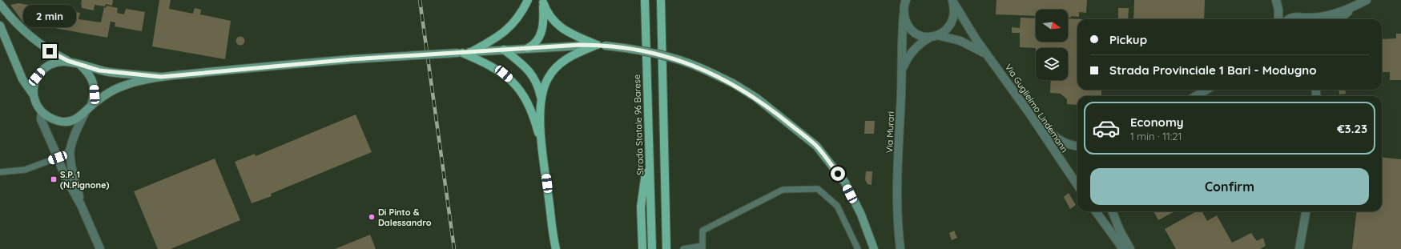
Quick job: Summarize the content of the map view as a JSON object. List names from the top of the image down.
{
  "streets": {
    "main road": ["Strada Statale 96 Barese"],
    "street": ["Via Guglielmo Lindemann", "Via Murari"]
  },
  "places": {
    "transit": ["S.P. 1 (N.Pignone)"],
    "other": ["Di Pinto & Dalessandro"]
  },
  "north": "right",
  "page": {
    "bubble": "2 min",
    "banner": ["Pickup", "Strada Provinciale 1 Bari - Modugno"],
    "list": [
      {
        "name": "Economy",
        "note": "1 min · 11:21",
        "value": "€3.23"
      }
    ],
    "buttons": "Confirm"
  }
}
